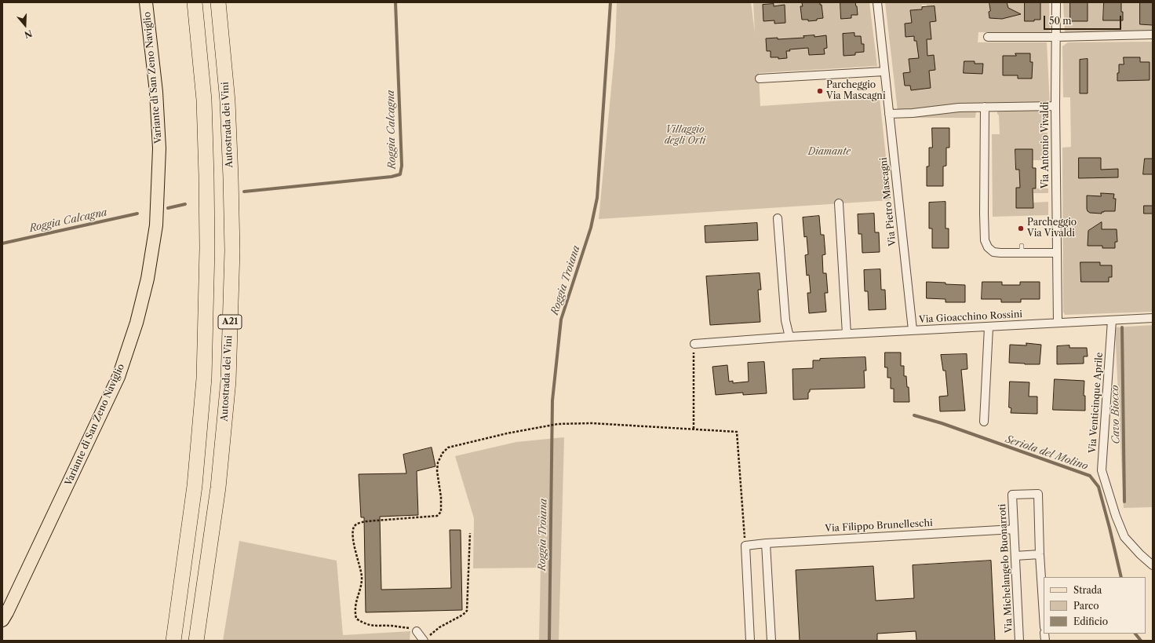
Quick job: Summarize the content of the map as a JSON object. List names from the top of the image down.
{
  "streets": {
    "highway": ["Autostrada dei Vini", "A21"],
    "main road": ["Variante di San Zeno Naviglio"],
    "street": [
      "Via Antonio Vivaldi",
      "Via Pietro Mascagni",
      "Via Gioacchino Rossini",
      "Via Venticinque Aprile",
      "Via Filippo Brunelleschi",
      "Via Michelangelo Buonarroti"
    ]
  },
  "crossings": [
    ["Via Antonio Vivaldi", "Via Gioacchino Rossini"],
    ["Via Pietro Mascagni", "Via Gioacchino Rossini"],
    ["Via Gioacchino Rossini", "Via Venticinque Aprile"],
    ["Via Filippo Brunelleschi", "Via Michelangelo Buonarroti"]
  ],
  "water": [
    "Roggia Calcagna",
    "Roggia Troiana",
    "Cavo Biocco",
    "Seriola del Molino"
  ],
  "parks": ["Villaggio degli Orti", "Diamante"],
  "places": ["Parcheggio Via Mascagni", "Parcheggio Via Vivaldi"],
  "legend": ["Strada", "Parco", "Edificio"],
  "scale_bar": "50 m",
  "north": "bottom"
}
